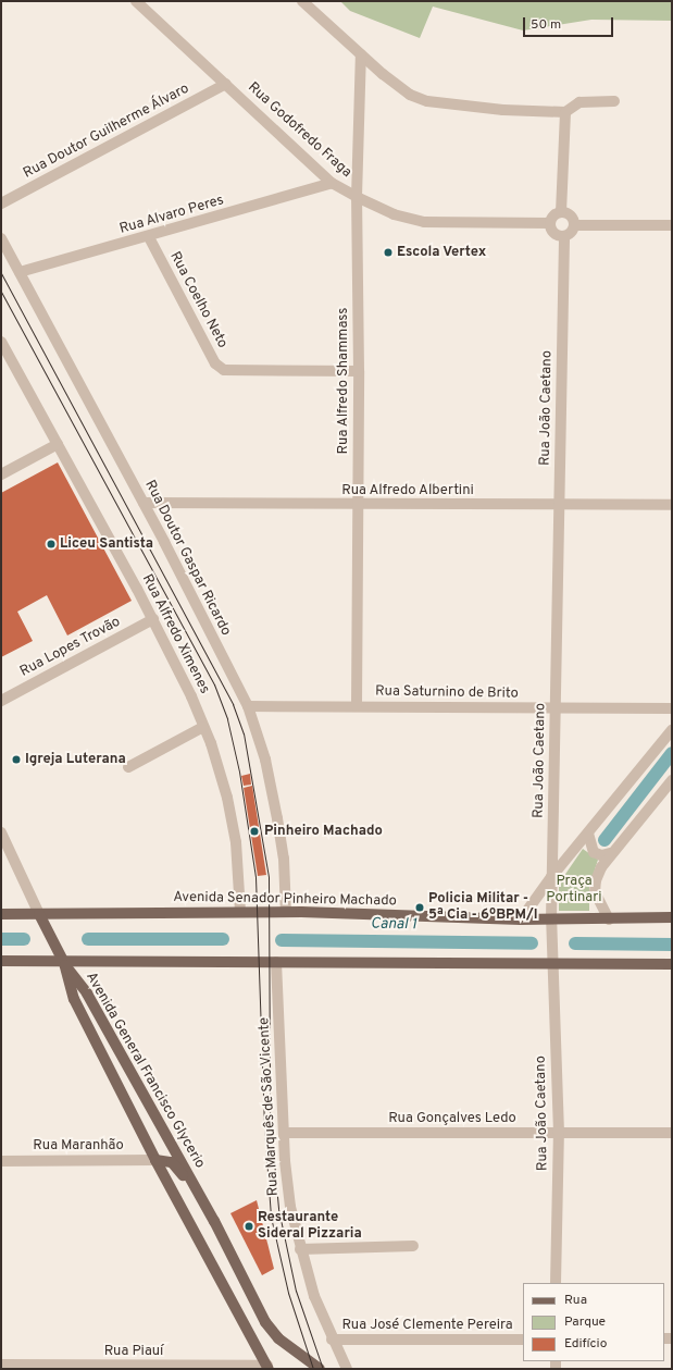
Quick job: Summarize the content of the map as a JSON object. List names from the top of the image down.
{
  "streets": {
    "main road": ["Avenida Senador Pinheiro Machado", "Avenida General Francisco Glycerio"],
    "street": [
      "Rua Godofredo Fraga",
      "Rua Doutor Guilherme Álvaro",
      "Rua Alvaro Peres",
      "Rua Coelho Neto",
      "Rua Alfredo Shammass",
      "Rua João Caetano",
      "Rua Alfredo Albertini",
      "Rua Doutor Gaspar Ricardo",
      "Rua Alfredo Ximenes",
      "Rua Lopes Trovão",
      "Rua Saturnino de Brito",
      "Rua Marquês de São Vicente",
      "Rua Gonçalves Ledo",
      "Rua Maranhão",
      "Rua José Clemente Pereira",
      "Rua Piauí"
    ]
  },
  "crossings": [
    ["Rua Godofredo Fraga", "Rua Doutor Guilherme Álvaro"],
    ["Rua Godofredo Fraga", "Rua Alvaro Peres"],
    ["Rua Godofredo Fraga", "Rua Alfredo Shammass"],
    ["Rua Godofredo Fraga", "Rua João Caetano"],
    ["Rua Alvaro Peres", "Rua Coelho Neto"],
    ["Rua Alvaro Peres", "Rua Doutor Gaspar Ricardo"],
    ["Rua Coelho Neto", "Rua Alfredo Shammass"],
    ["Rua Alfredo Shammass", "Rua Alfredo Albertini"],
    ["Rua Alfredo Shammass", "Rua Saturnino de Brito"],
    ["Rua João Caetano", "Rua Alfredo Albertini"],
    ["Rua João Caetano", "Rua Saturnino de Brito"],
    ["Rua João Caetano", "Avenida Senador Pinheiro Machado"],
    ["Rua João Caetano", "Rua Gonçalves Ledo"],
    ["Rua Alfredo Albertini", "Rua Doutor Gaspar Ricardo"],
    ["Rua Doutor Gaspar Ricardo", "Rua Saturnino de Brito"],
    ["Rua Doutor Gaspar Ricardo", "Avenida Senador Pinheiro Machado"],
    ["Rua Alfredo Ximenes", "Rua Lopes Trovão"],
    ["Rua Alfredo Ximenes", "Avenida Senador Pinheiro Machado"],
    ["Avenida General Francisco Glycerio", "Rua Maranhão"],
    ["Avenida General Francisco Glycerio", "Rua Piauí"],
    ["Rua Marquês de São Vicente", "Rua Gonçalves Ledo"],
    ["Rua Marquês de São Vicente", "Rua José Clemente Pereira"]
  ],
  "water": ["Canal 1"],
  "parks": ["Praça Portinari"],
  "places": [
    "Escola Vertex",
    "Liceu Santista",
    "Igreja Luterana",
    "Pinheiro Machado",
    "Policia Militar - 5ª Cia - 6ºBPM/I",
    "Restaurante Sideral Pizzaria"
  ],
  "legend": ["Rua", "Parque", "Edifício"],
  "scale_bar": "50 m"
}
